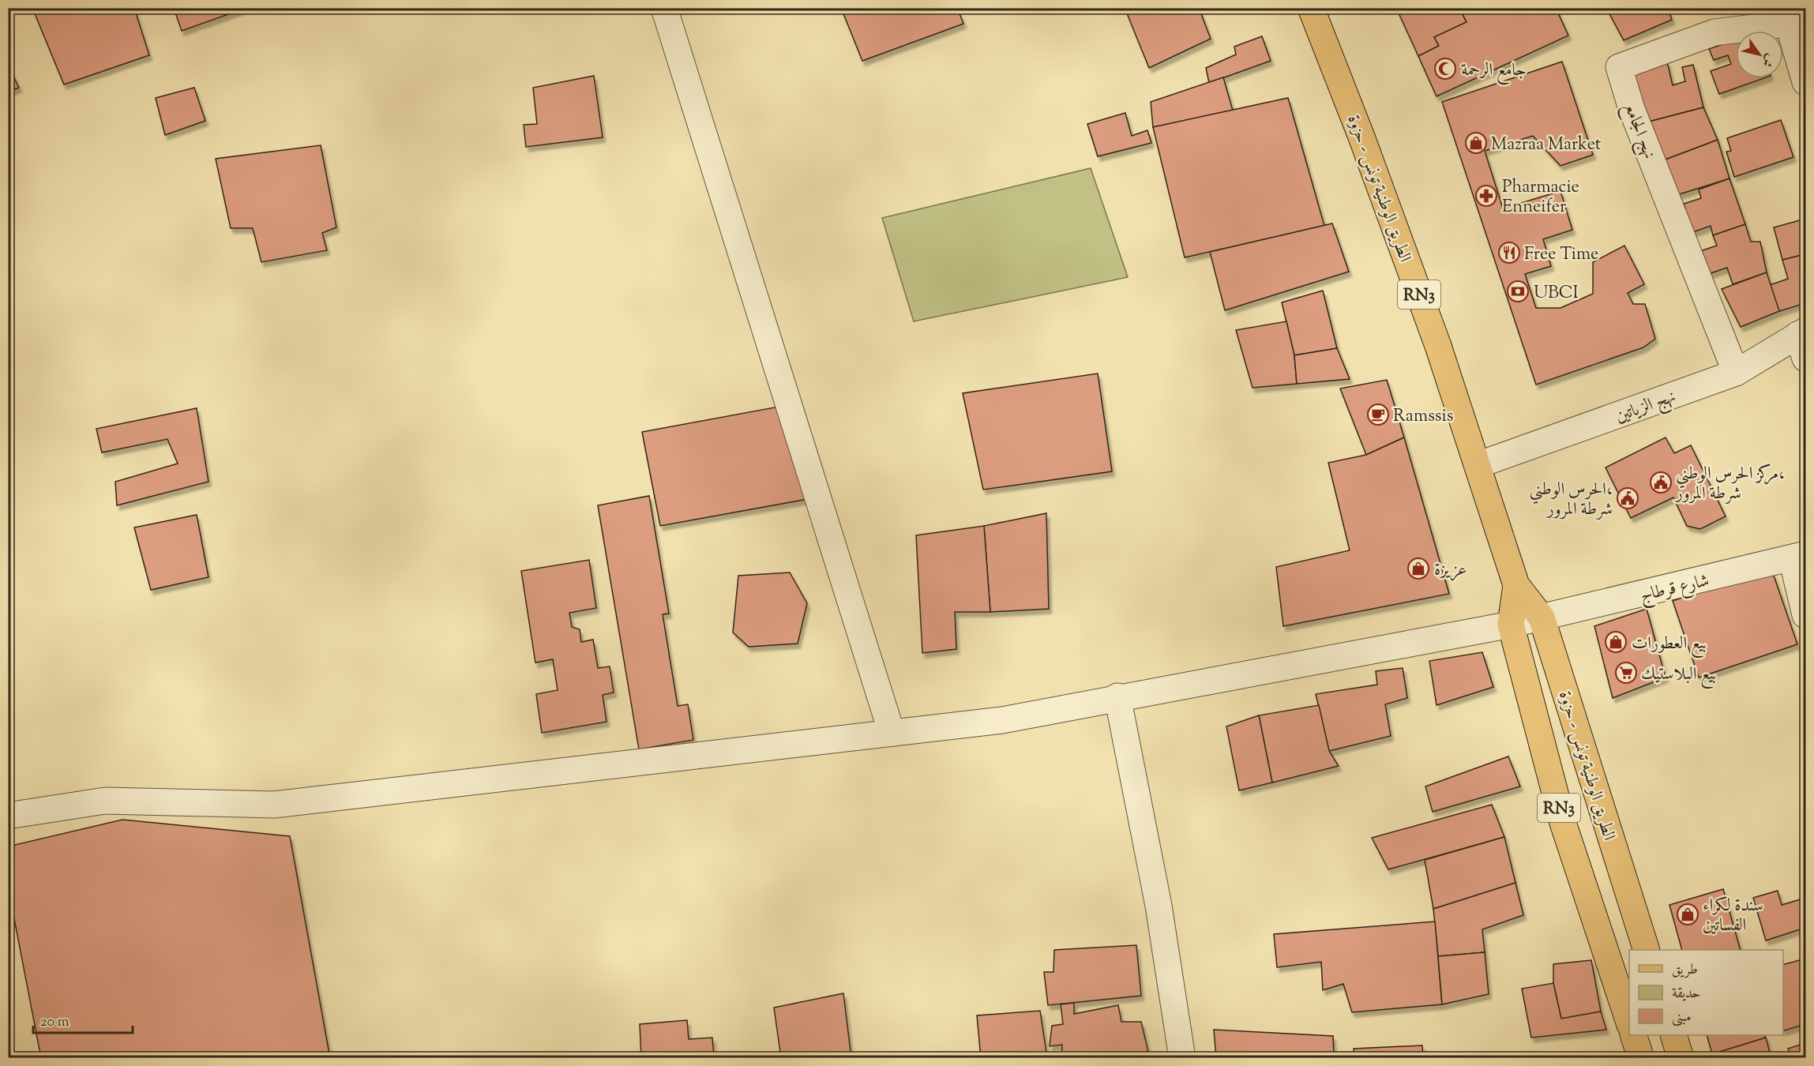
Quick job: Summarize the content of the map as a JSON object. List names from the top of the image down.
{
  "streets": {
    "main road": ["الطريق الوطنية تونس - حزوة", "RN3"],
    "street": ["نهج الجامع", "نهج الزياتين", "شارع قرطاج"]
  },
  "crossings": [
    ["نهج الجامع", "نهج الزياتين"],
    ["الطريق الوطنية تونس - حزوة", "نهج الزياتين"],
    ["الطريق الوطنية تونس - حزوة", "شارع قرطاج"]
  ],
  "places": {
    "mosque": ["جامع الرحمة"],
    "shop": [
      "Mazraa Market",
      "عزيزة",
      "بيع العطورات",
      "سندة لكراء الفساتين"
    ],
    "pharmacy": ["Pharmacie Enneifer"],
    "restaurant": ["Free Time"],
    "bank": ["UBCI"],
    "cafe": ["Ramssis"],
    "public building": ["مركز الحرس الوطني، شرطة المرور", "الحرس الوطني، شرطة المرور"],
    "supermarket": ["بيع البلاستيك"]
  },
  "legend": ["طريق", "حديقة", "مبنى"],
  "scale_bar": "20 m",
  "north": "bottom right"
}
